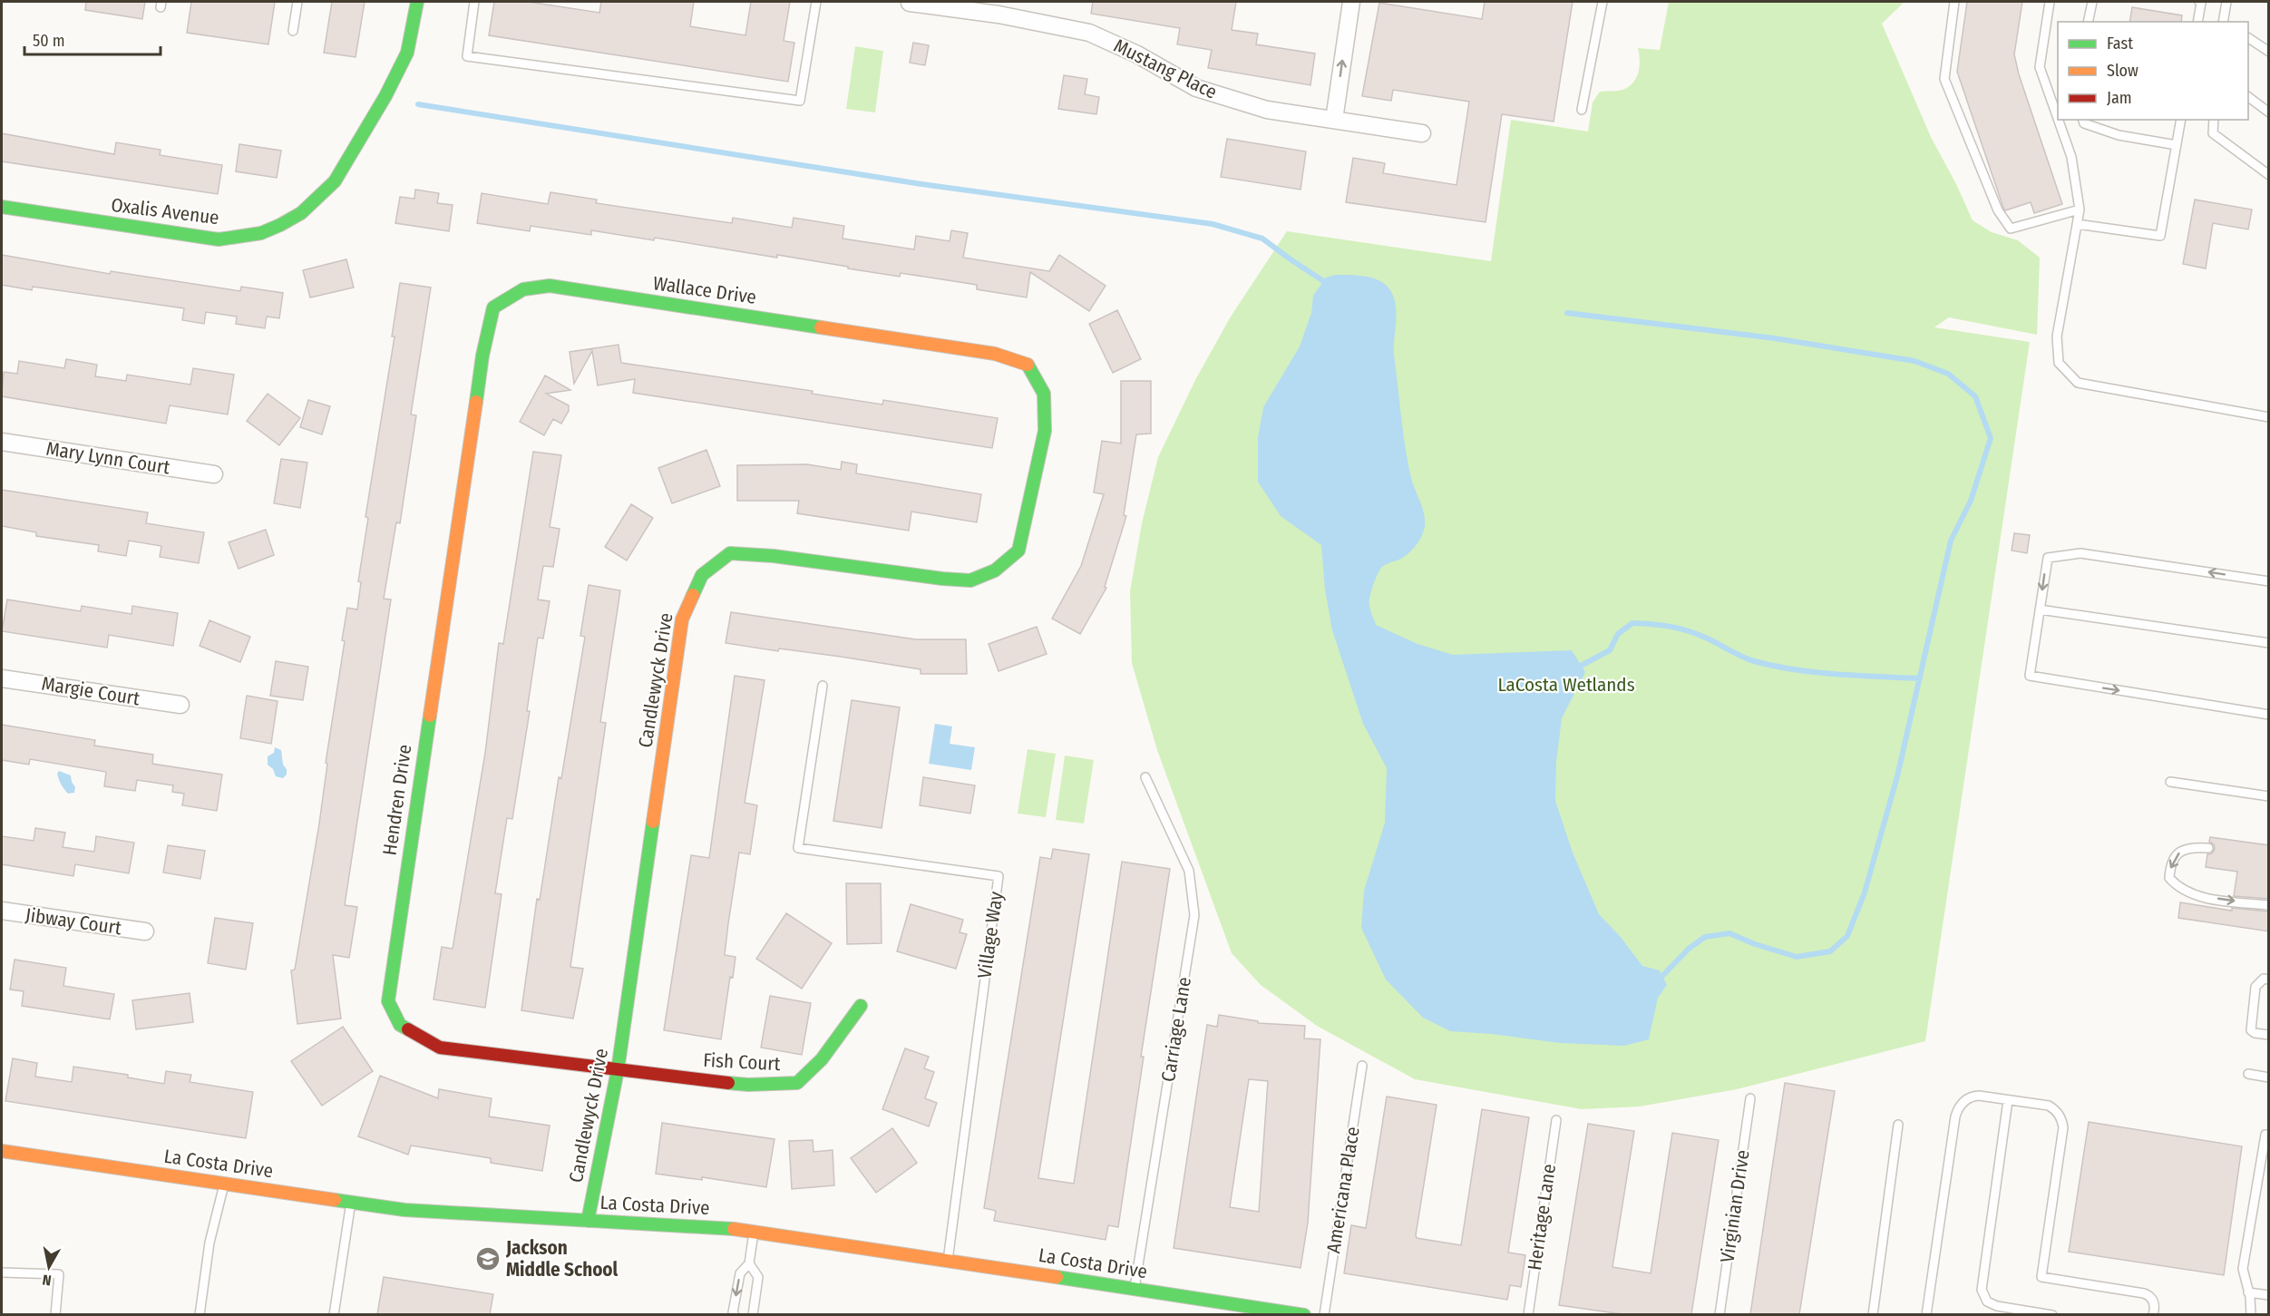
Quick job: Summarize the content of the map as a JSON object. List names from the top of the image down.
{
  "streets": {
    "street": [
      "Mustang Place",
      "Oxalis Avenue",
      "Wallace Drive",
      "Mary Lynn Court",
      "Candlewyck Drive",
      "Margie Court",
      "Hendren Drive",
      "Jibway Court",
      "Fish Court",
      "La Costa Drive"
    ],
    "lane": [
      "Village Way",
      "Carriage Lane",
      "Americana Place",
      "Virginian Drive",
      "Heritage Lane"
    ]
  },
  "crossings": [
    ["Wallace Drive", "Candlewyck Drive"],
    ["Wallace Drive", "Hendren Drive"],
    ["Candlewyck Drive", "Hendren Drive"],
    ["Candlewyck Drive", "Fish Court"],
    ["Candlewyck Drive", "La Costa Drive"],
    ["Hendren Drive", "Fish Court"],
    ["Village Way", "La Costa Drive"],
    ["Carriage Lane", "La Costa Drive"]
  ],
  "parks": ["LaCosta Wetlands"],
  "places": {
    "school or university": ["Jackson Middle School"]
  },
  "legend": ["Fast", "Slow", "Jam"],
  "scale_bar": "50 m",
  "north": "bottom"
}
